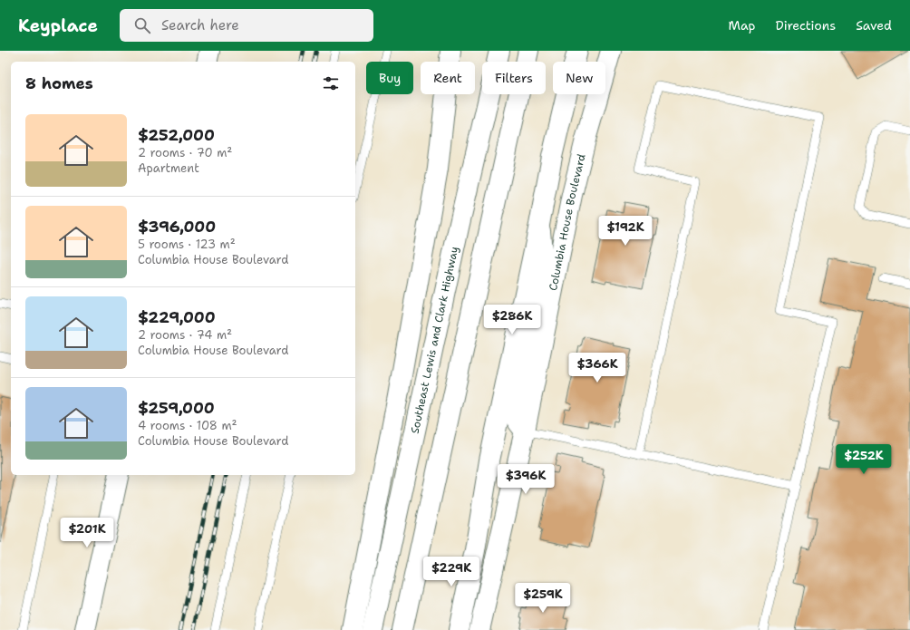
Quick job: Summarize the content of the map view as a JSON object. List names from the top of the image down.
{
  "streets": {
    "main road": ["Columbia House Boulevard", "Southeast Lewis and Clark Highway"]
  },
  "page": {
    "header": "Keyplace",
    "search": "Search here",
    "nav": ["Map", "Directions", "Saved"],
    "chip": [
      "Buy",
      "Rent",
      "Filters",
      "New"
    ],
    "heading": "8 homes",
    "list": [
      {
        "name": "$252,000",
        "note": "2 rooms · 70 m² · Apartment"
      },
      {
        "name": "$396,000",
        "note": "5 rooms · 123 m² · Columbia House Boulevard"
      },
      {
        "name": "$229,000",
        "note": "2 rooms · 74 m² · Columbia House Boulevard"
      },
      {
        "name": "$259,000",
        "note": "4 rooms · 108 m² · Columbia House Boulevard"
      }
    ],
    "price": [
      "$192K",
      "$286K",
      "$366K",
      "$252K",
      "$396K",
      "$201K",
      "$229K",
      "$259K"
    ]
  }
}
